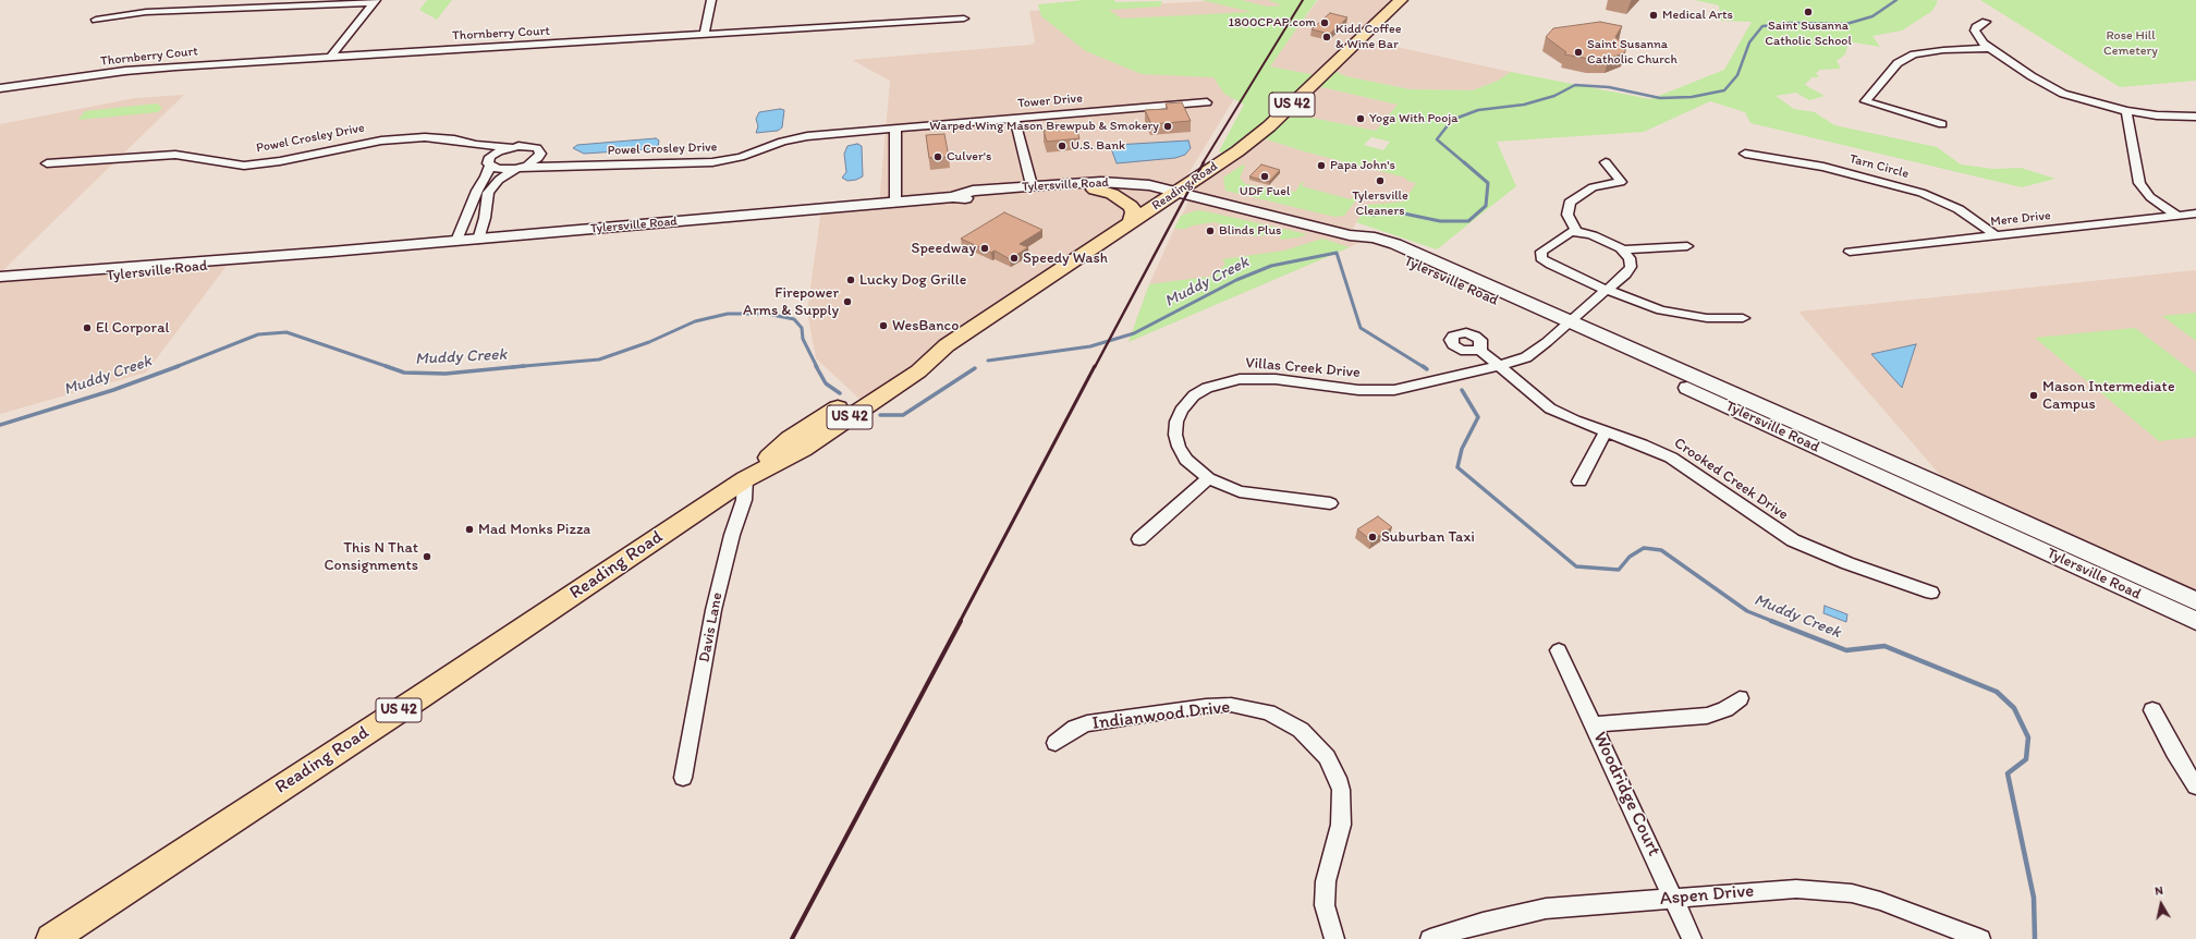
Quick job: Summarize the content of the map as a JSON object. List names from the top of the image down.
{
  "streets": {
    "main road": ["US 42", "Tylersville Road", "Reading Road"],
    "street": [
      "Thornberry Court",
      "Tower Drive",
      "Powel Crosley Drive",
      "Tarn Circle",
      "Mere Drive",
      "Villas Creek Drive",
      "Crooked Creek Drive",
      "Davis Lane",
      "Indianwood Drive",
      "Woodridge Court",
      "Aspen Drive"
    ]
  },
  "crossings": [
    ["Tower Drive", "Powel Crosley Drive"],
    ["Tarn Circle", "Mere Drive"],
    ["Tylersville Road", "Reading Road"],
    ["Tylersville Road", "Villas Creek Drive"],
    ["Reading Road", "Davis Lane"],
    ["Villas Creek Drive", "Crooked Creek Drive"],
    ["Woodridge Court", "Aspen Drive"]
  ],
  "water": ["Muddy Creek"],
  "parks": ["Rose Hill Cemetery"],
  "places": [
    "Saint Susanna Catholic School",
    "Medical Arts",
    "1800CPAP.com",
    "Kidd Coffee & Wine Bar",
    "Saint Susanna Catholic Church",
    "Yoga With Pooja",
    "Warped Wing Mason Brewpub & Smokery",
    "U.S. Bank",
    "Culver's",
    "Papa John's",
    "UDF Fuel",
    "Tylersville Cleaners",
    "Blinds Plus",
    "Speedway",
    "Speedy Wash",
    "Lucky Dog Grille",
    "Firepower Arms & Supply",
    "WesBanco",
    "El Corporal",
    "Mason Intermediate Campus",
    "Mad Monks Pizza",
    "Suburban Taxi",
    "This N That Consignments"
  ],
  "north": "top"
}
